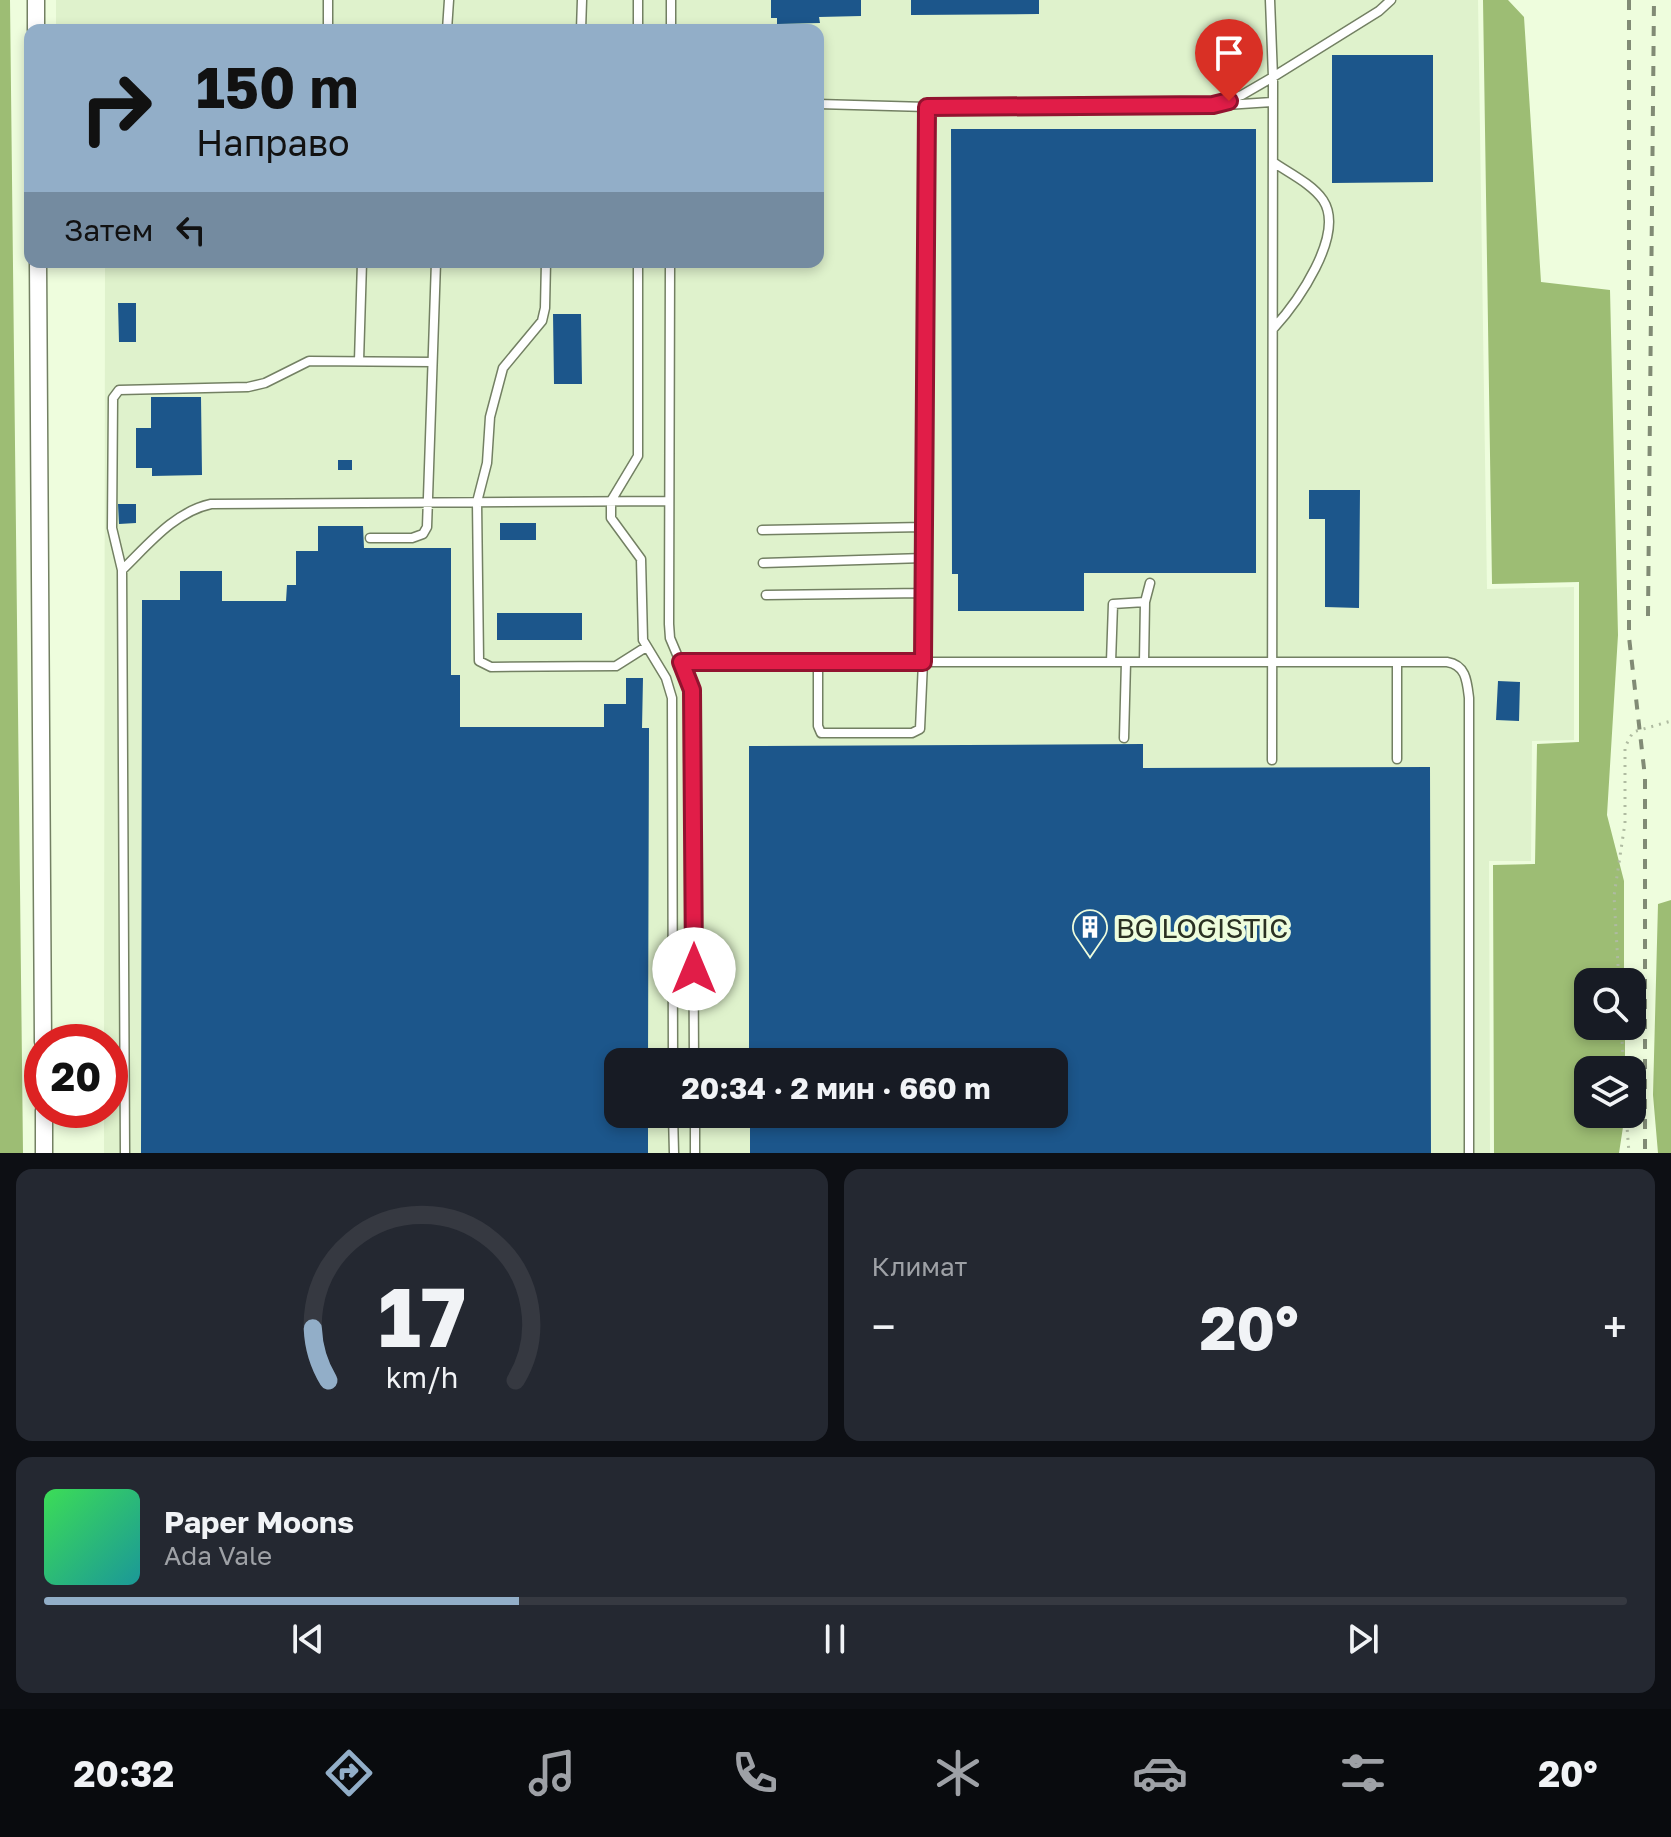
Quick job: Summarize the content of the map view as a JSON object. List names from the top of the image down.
{
  "places": {
    "building": ["BG LOGISTIC"]
  },
  "page": {
    "turn": ["150 m", "Направо"],
    "then": "Затем",
    "limit": "20",
    "trip": "20:34 · 2 мин · 660 m",
    "tile": "Климат",
    "heat": ["−", "20°", "+"],
    "song": ["Paper Moons", "Ada Vale"],
    "tabs": ["20:32", "20°"],
    "gauge": ["17", "km/h"]
  }
}
